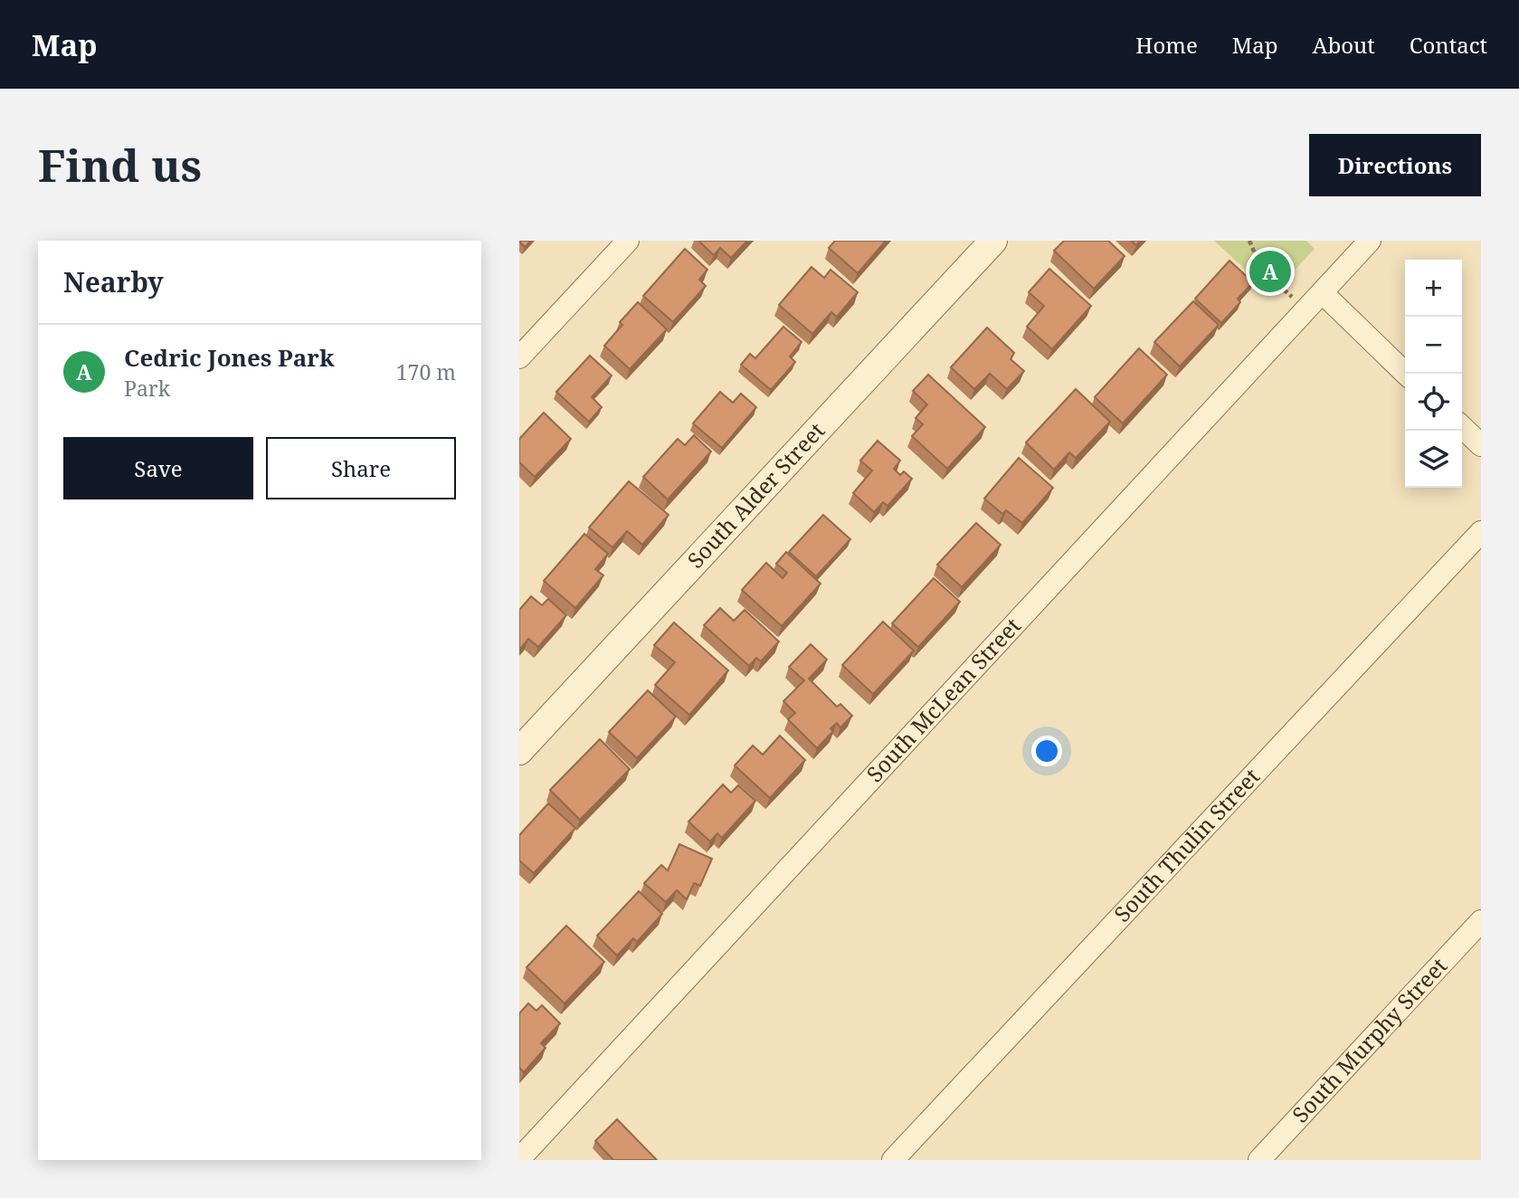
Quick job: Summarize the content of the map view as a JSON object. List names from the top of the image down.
{
  "streets": {
    "street": [
      "South Alder Street",
      "South McLean Street",
      "South Thulin Street",
      "South Murphy Street"
    ]
  },
  "page": {
    "header": "Map",
    "nav": [
      "Home",
      "Map",
      "About",
      "Contact"
    ],
    "buttons": [
      "Directions",
      ["Save", "Share"]
    ],
    "title": "Find us",
    "heading": "Nearby",
    "pins": "A",
    "map_buttons": ["+", "−"],
    "list": [
      {
        "mark": "A",
        "name": "Cedric Jones Park",
        "note": "Park",
        "value": "170 m"
      }
    ]
  }
}
